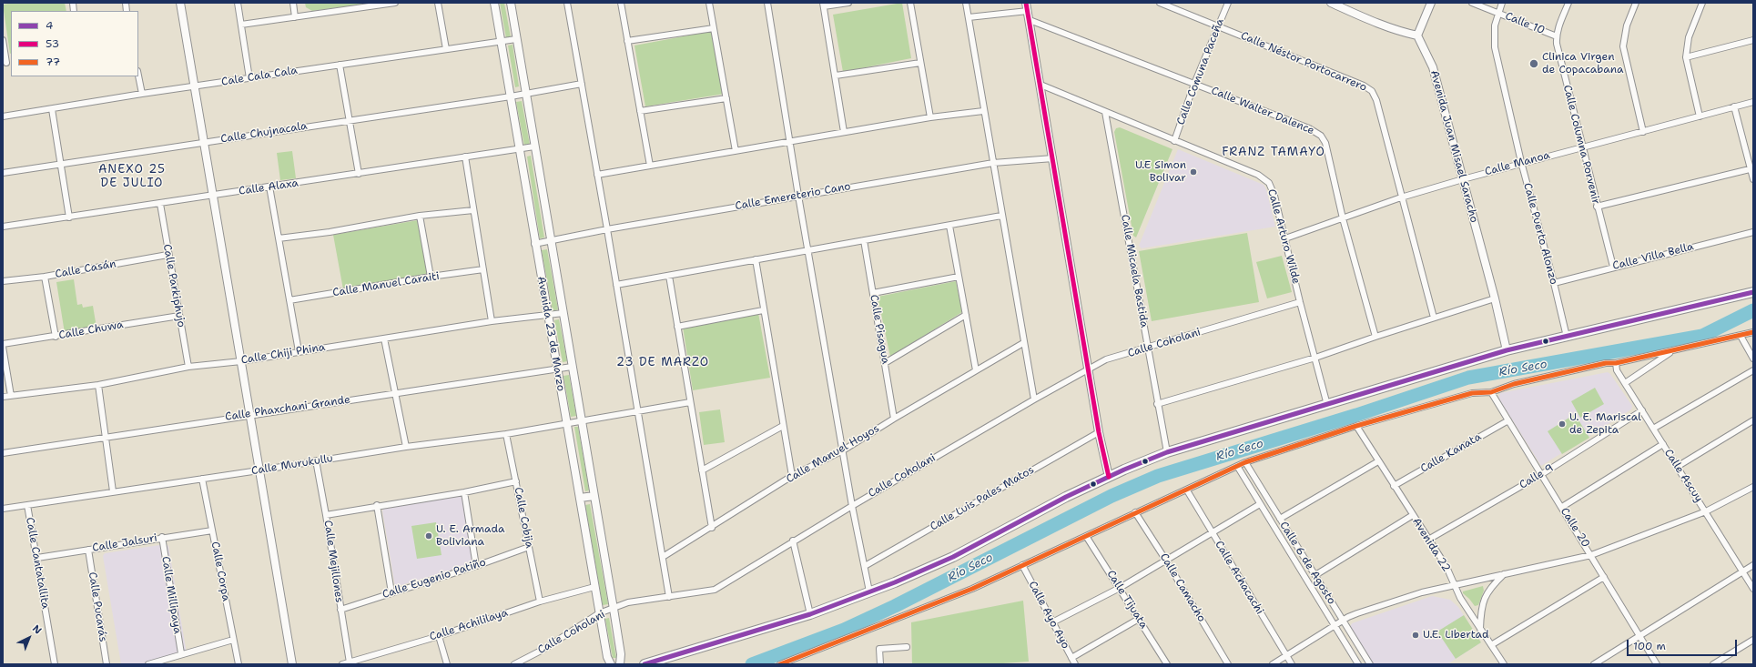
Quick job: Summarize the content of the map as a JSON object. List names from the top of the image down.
{
  "streets": {
    "street": [
      "Calle 10",
      "Calle Néstor Portocarrero",
      "Calle Comuna Paceña",
      "Cale Cala Cala",
      "Calle Walter Dalence",
      "Calle Chujnacala",
      "Calle Columna Porvenir",
      "Avenida Juan Misael Saracho",
      "Calle Manoa",
      "Calle Alaxa",
      "Calle Emereterio Cano",
      "Calle Puerto Alonzo",
      "Calle Arturo Wilde",
      "Calle Villa Bella",
      "Calle Casán",
      "Calle Micaela Bastida",
      "Calle Manuel Caraiti",
      "Calle Parkiphujo",
      "Calle Pisagua",
      "Calle Chuwa",
      "Avenida 23 de Marzo",
      "Calle Coholani",
      "Calle Chiji Phina",
      "Calle Phaxchani Grande",
      "Calle Kanata",
      "Calle Manuel Hoyos",
      "Calle Murukullu",
      "Calle Ascuy",
      "Calle 9",
      "Calle Luis Pales Matos",
      "Calle Cobija",
      "Calle 20",
      "Calle Jalsuri",
      "Avenida 22",
      "Calle Mejillones",
      "Calle Cantatallita",
      "Calle 6 de Agosto",
      "Calle Corpa",
      "Calle Achacachi",
      "Calle Eugenio Patiño",
      "Calle Camacho",
      "Calle Millipaya",
      "Calle Tijuata",
      "Calle Pucarás",
      "Calle Ayo Ayo",
      "Calle Achililaya"
    ]
  },
  "crossings": [
    ["Calle 10", "Calle Columna Porvenir"],
    ["Calle 10", "Calle Puerto Alonzo"],
    ["Calle Néstor Portocarrero", "Calle Comuna Paceña"],
    ["Calle Néstor Portocarrero", "Calle Manoa"],
    ["Calle Comuna Paceña", "Calle Walter Dalence"],
    ["Calle Comuna Paceña", "Calle Arturo Wilde"],
    ["Cale Cala Cala", "Avenida 23 de Marzo"],
    ["Calle Walter Dalence", "Calle Manoa"],
    ["Calle Chujnacala", "Avenida 23 de Marzo"],
    ["Calle Columna Porvenir", "Calle Manoa"],
    ["Calle Columna Porvenir", "Calle Villa Bella"],
    ["Avenida Juan Misael Saracho", "Calle Manoa"],
    ["Calle Manoa", "Calle Puerto Alonzo"],
    ["Calle Manoa", "Calle Arturo Wilde"],
    ["Calle Alaxa", "Calle Parkiphujo"],
    ["Calle Alaxa", "Avenida 23 de Marzo"],
    ["Calle Emereterio Cano", "Avenida 23 de Marzo"],
    ["Calle Puerto Alonzo", "Calle Villa Bella"],
    ["Calle Arturo Wilde", "Calle Micaela Bastida"],
    ["Calle Arturo Wilde", "Calle Coholani"],
    ["Calle Casán", "Calle Parkiphujo"],
    ["Calle Micaela Bastida", "Calle Coholani"],
    ["Calle Parkiphujo", "Calle Chuwa"],
    ["Calle Parkiphujo", "Calle Chiji Phina"],
    ["Calle Pisagua", "Calle Manuel Hoyos"],
    ["Avenida 23 de Marzo", "Calle Coholani"],
    ["Avenida 23 de Marzo", "Calle Chiji Phina"],
    ["Avenida 23 de Marzo", "Calle Phaxchani Grande"],
    ["Avenida 23 de Marzo", "Calle Murukullu"],
    ["Avenida 23 de Marzo", "Calle Achililaya"],
    ["Calle Kanata", "Calle 20"],
    ["Calle Kanata", "Avenida 22"],
    ["Calle Murukullu", "Calle Cobija"],
    ["Calle Murukullu", "Calle Mejillones"],
    ["Calle Murukullu", "Calle Cantatallita"],
    ["Calle Murukullu", "Calle Corpa"],
    ["Calle Ascuy", "Calle 9"],
    ["Calle 9", "Calle 20"],
    ["Calle 9", "Avenida 22"],
    ["Calle Cobija", "Calle Eugenio Patiño"],
    ["Calle Cobija", "Calle Achililaya"],
    ["Calle Jalsuri", "Calle Cantatallita"],
    ["Calle Jalsuri", "Calle Corpa"],
    ["Calle Jalsuri", "Calle Millipaya"],
    ["Calle Jalsuri", "Calle Pucarás"],
    ["Calle Mejillones", "Calle Eugenio Patiño"],
    ["Calle Mejillones", "Calle Achililaya"]
  ],
  "districts": ["FRANZ TAMAYO", "ANEXO 25 DE JULIO", "23 DE MARZO"],
  "water": ["Río Seco"],
  "places": [
    "Clinica Virgen de Copacabana",
    "U.E Simon Bolivar",
    "U. E. Mariscal de Zepita",
    "U. E. Armada Boliviana",
    "U.E. Libertad"
  ],
  "lines": ["transit line 53", "transit line 4", "transit line 77"],
  "legend": ["4", "53", "77"],
  "scale_bar": "100 m",
  "north": "top right"
}
